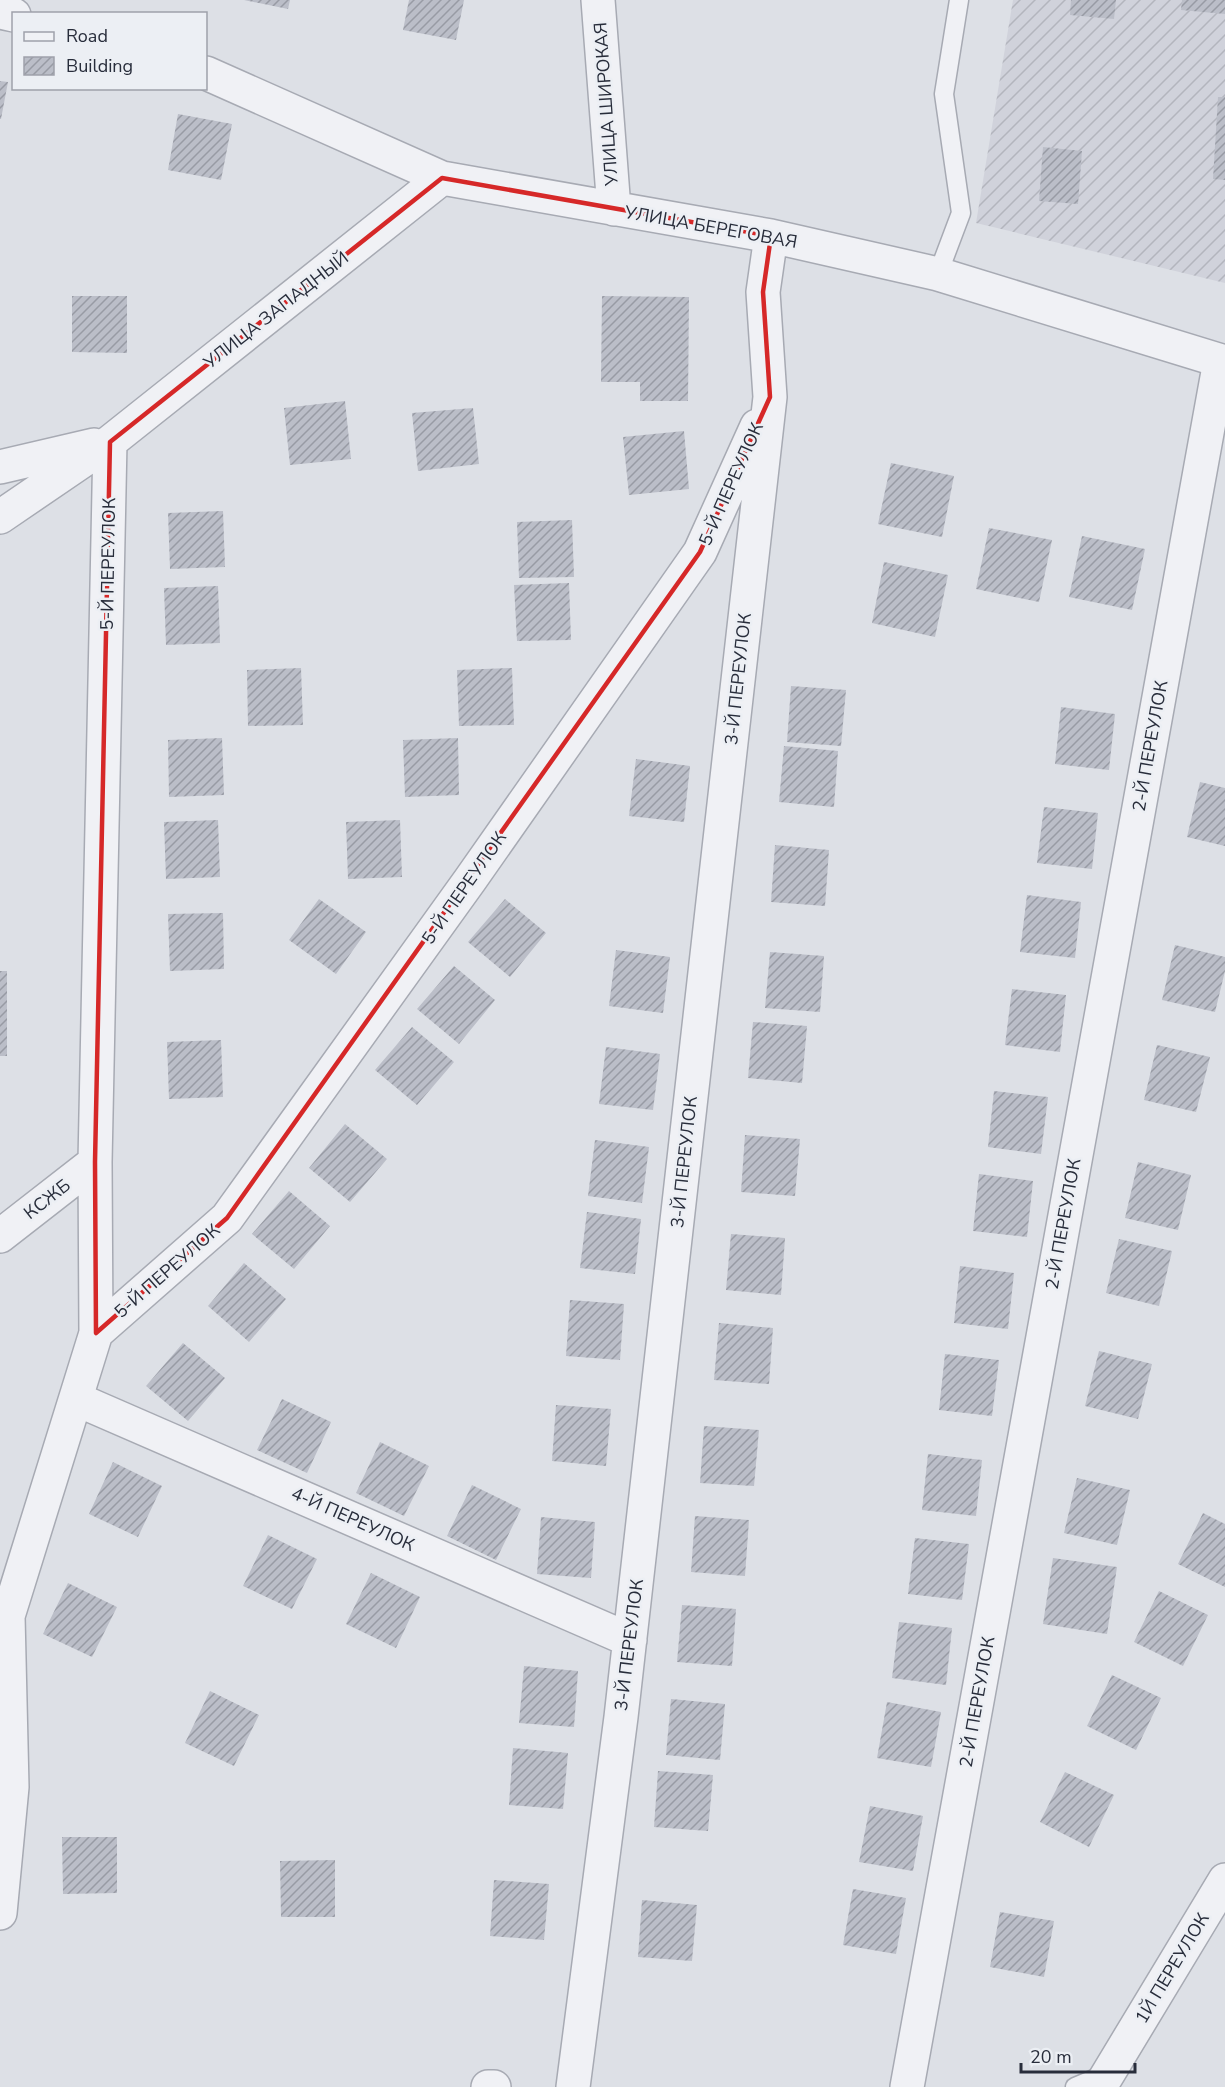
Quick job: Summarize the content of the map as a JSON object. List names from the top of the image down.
{
  "streets": {
    "street": [
      "УЛИЦА ШИРОКАЯ",
      "УЛИЦА БЕРЕГОВАЯ",
      "УЛИЦА ЗАПАДНЫЙ",
      "5-Й ПЕРЕУЛОК",
      "3-Й ПЕРЕУЛОК",
      "2-Й ПЕРЕУЛОК",
      "КСЖБ",
      "4-Й ПЕРЕУЛОК",
      "1Й ПЕРЕУЛОК"
    ]
  },
  "crossings": [
    ["УЛИЦА ШИРОКАЯ", "УЛИЦА БЕРЕГОВАЯ"],
    ["УЛИЦА БЕРЕГОВАЯ", "УЛИЦА ЗАПАДНЫЙ"],
    ["УЛИЦА БЕРЕГОВАЯ", "3-Й ПЕРЕУЛОК"],
    ["УЛИЦА БЕРЕГОВАЯ", "2-Й ПЕРЕУЛОК"],
    ["УЛИЦА ЗАПАДНЫЙ", "5-Й ПЕРЕУЛОК"],
    ["5-Й ПЕРЕУЛОК", "3-Й ПЕРЕУЛОК"],
    ["5-Й ПЕРЕУЛОК", "КСЖБ"],
    ["5-Й ПЕРЕУЛОК", "4-Й ПЕРЕУЛОК"],
    ["3-Й ПЕРЕУЛОК", "4-Й ПЕРЕУЛОК"]
  ],
  "legend": ["Road", "Building"],
  "scale_bar": "20 m"
}
